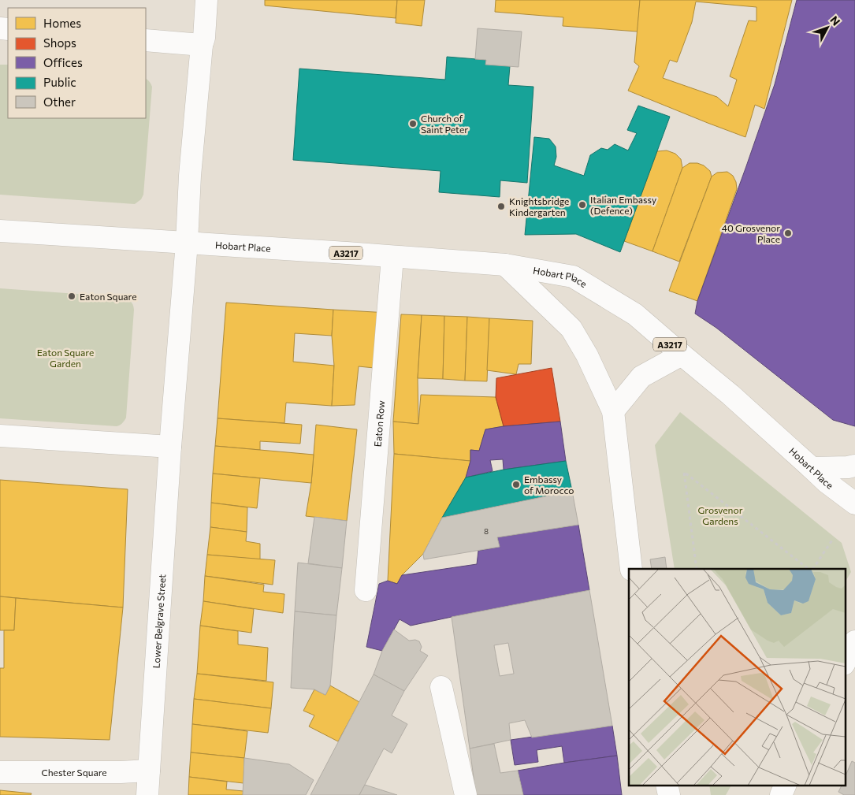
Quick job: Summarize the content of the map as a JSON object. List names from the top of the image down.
{
  "streets": {
    "main road": [
      "Hobart Place",
      "A3217",
      "Eaton Row",
      "Lower Belgrave Street",
      "Chester Square"
    ]
  },
  "crossings": [
    ["Hobart Place", "A3217"],
    ["Hobart Place", "Eaton Row"],
    ["Lower Belgrave Street", "Chester Square"]
  ],
  "parks": ["Eaton Square Garden", "Grosvenor Gardens"],
  "places": [
    "Church of Saint Peter",
    "Italian Embassy (Defence)",
    "Knightsbridge Kindergarten",
    "40 Grosvenor Place",
    "Eaton Square",
    "Embassy of Morocco"
  ],
  "house_numbers": ["8"],
  "legend": [
    "Homes",
    "Shops",
    "Offices",
    "Public",
    "Other"
  ],
  "north": "top right"
}
